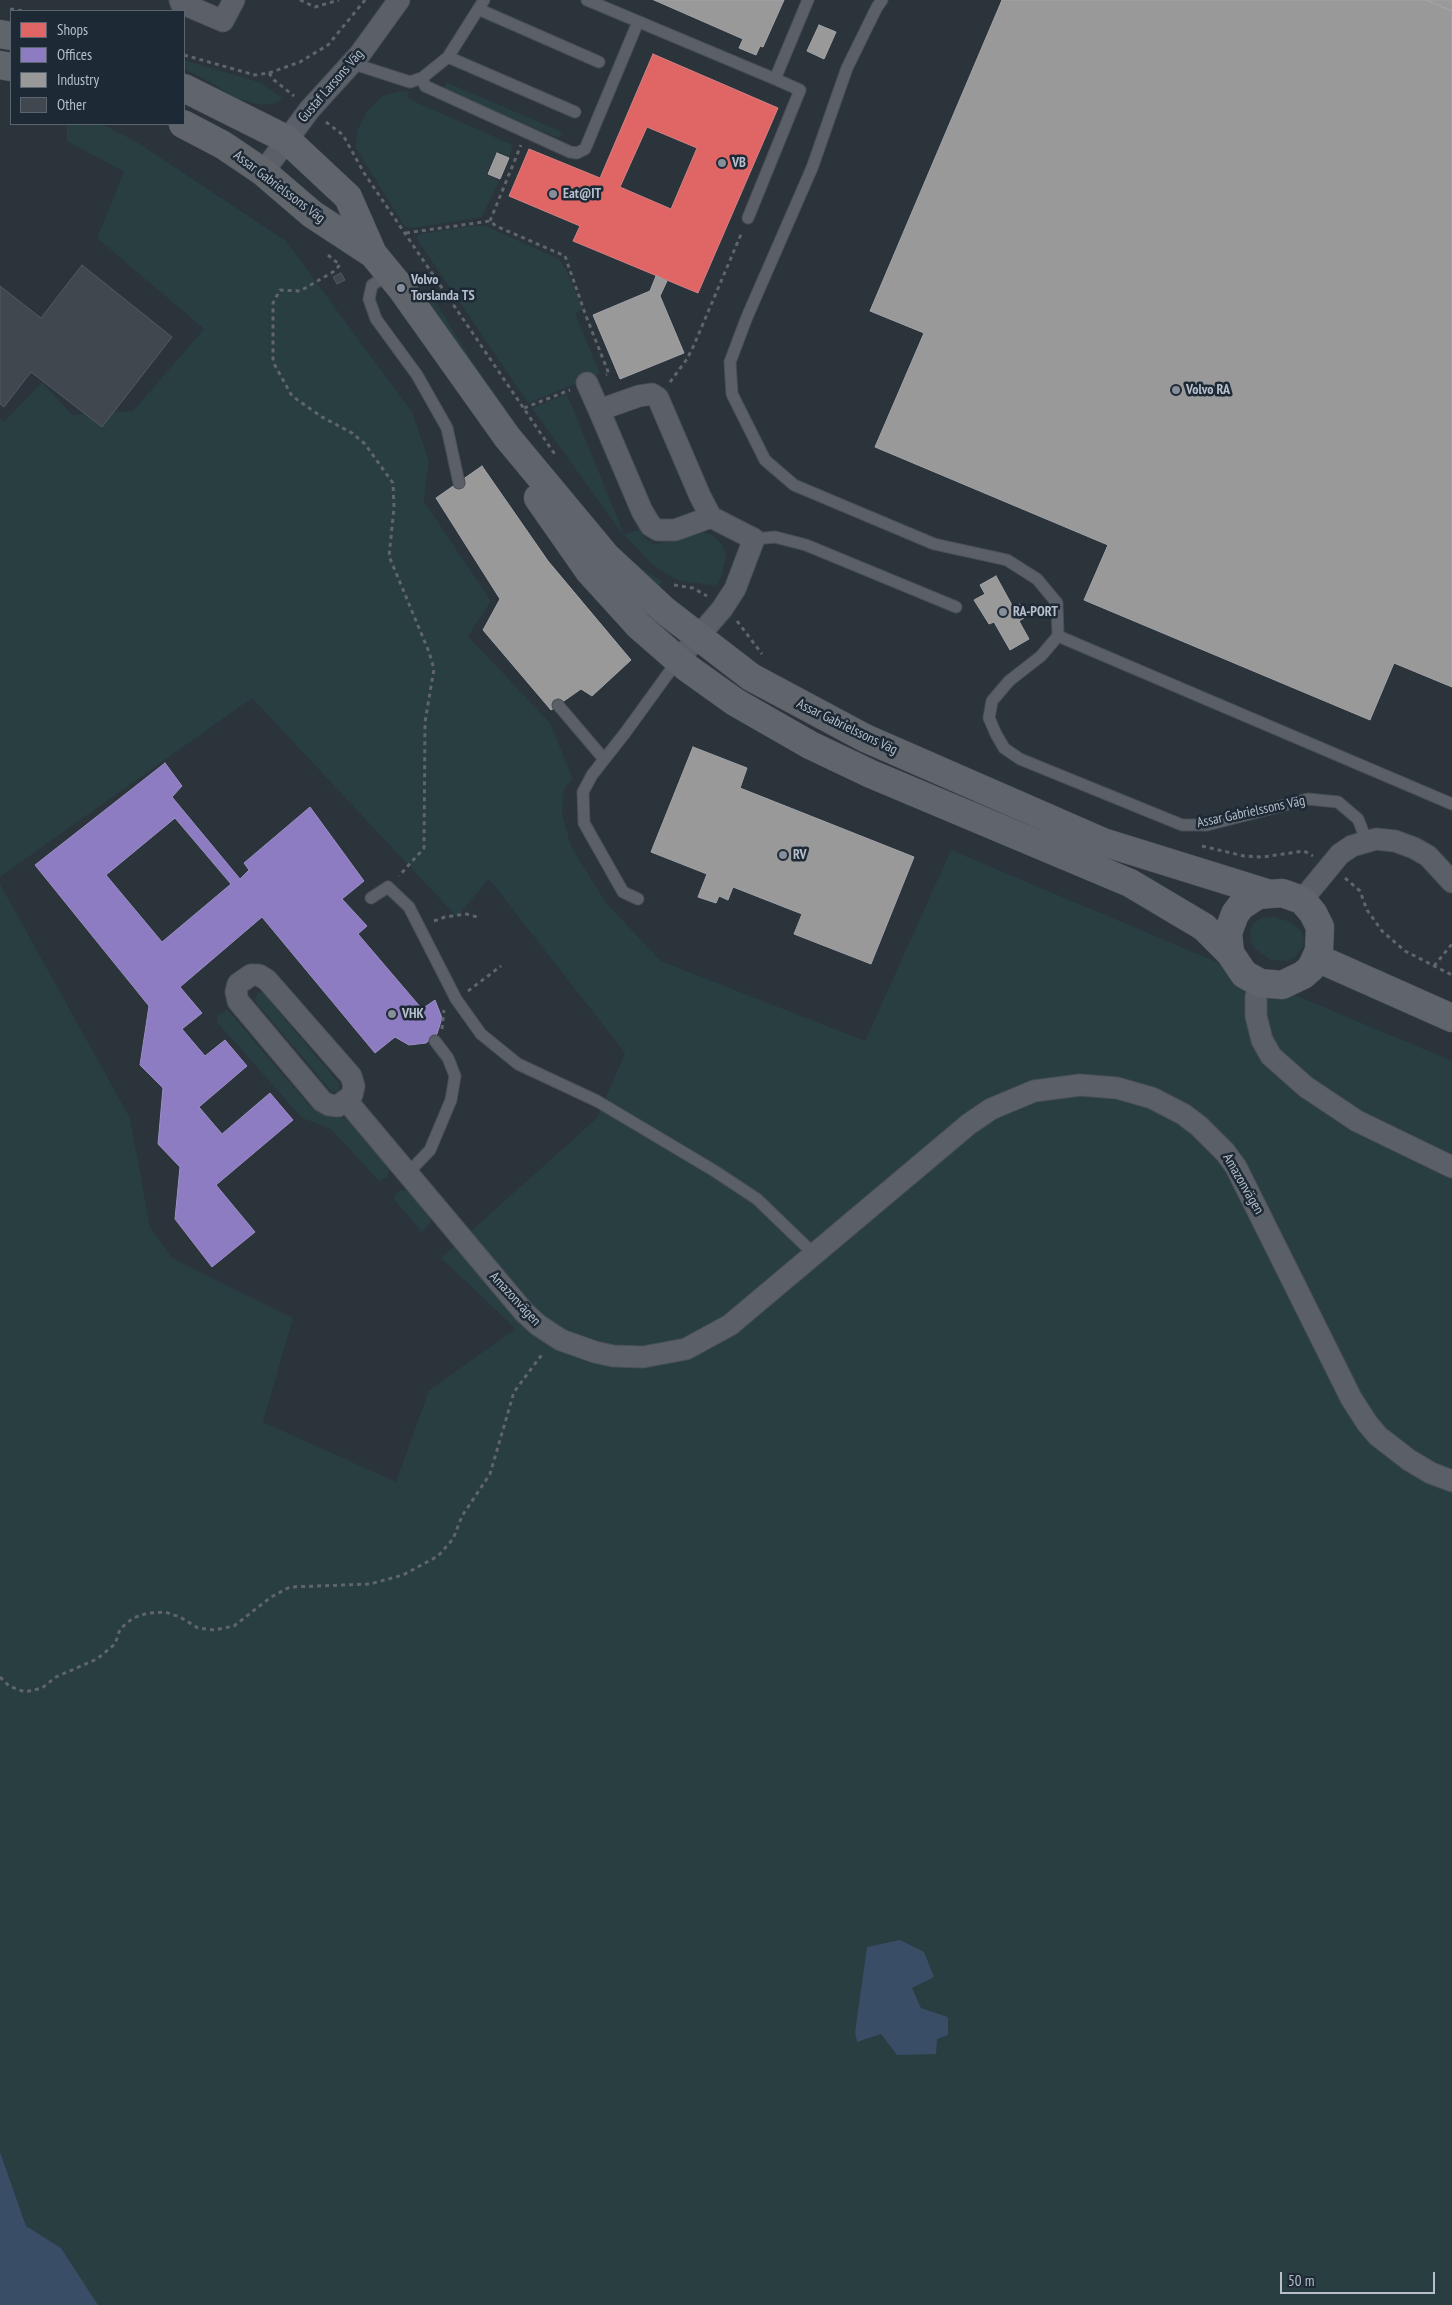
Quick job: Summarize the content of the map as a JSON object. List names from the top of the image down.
{
  "streets": {
    "street": ["Gustaf Larsons Väg", "Assar Gabrielssons Väg", "Amazonvägen"]
  },
  "crossings": [
    ["Gustaf Larsons Väg", "Assar Gabrielssons Väg"]
  ],
  "places": [
    "VB",
    "Eat@IT",
    "Volvo Torslanda TS",
    "Volvo RA",
    "RA-PORT",
    "RV",
    "VHK"
  ],
  "legend": [
    "Shops",
    "Offices",
    "Industry",
    "Other"
  ],
  "scale_bar": "50 m"
}
